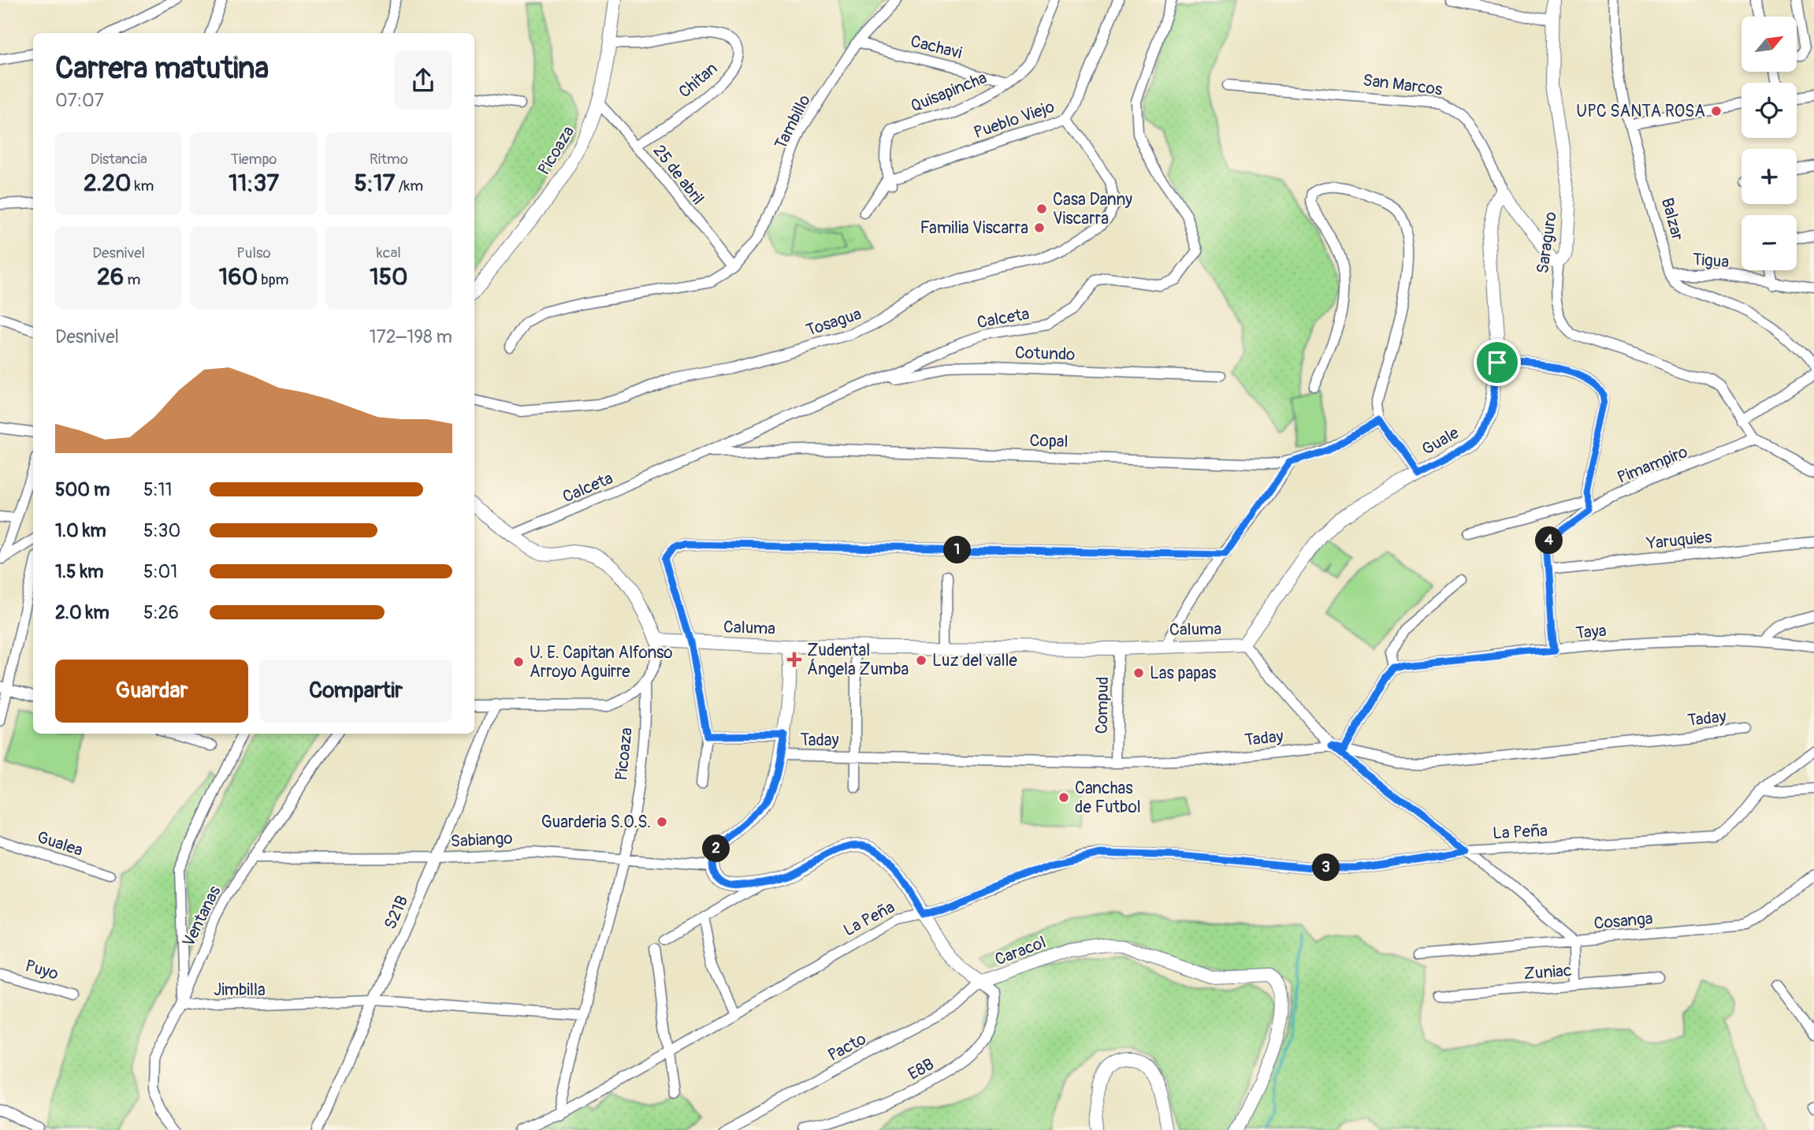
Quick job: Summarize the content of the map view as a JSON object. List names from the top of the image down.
{
  "streets": {
    "street": [
      "Cachavi",
      "Chitan",
      "San Marcos",
      "Quisapincha",
      "Pueblo Viejo",
      "Tambillo",
      "Picoaza",
      "25 de abril",
      "Balzar",
      "Saraguro",
      "Tigua",
      "Calceta",
      "Tosagua",
      "Cotundo",
      "Copal",
      "Guale",
      "Pimampiro",
      "Yaruquies",
      "Caluma",
      "Taya",
      "Compud",
      "Taday",
      "La Peña",
      "Sabiango",
      "Gualea",
      "S21B",
      "Ventanas",
      "Cosanga",
      "Caracol",
      "Puyo",
      "Zuniac",
      "Jimbilla",
      "Pacto",
      "E8B"
    ]
  },
  "crossings": [
    ["Cachavi", "Quisapincha"],
    ["Cachavi", "Tambillo"],
    ["Chitan", "Picoaza"],
    ["Chitan", "25 de abril"],
    ["San Marcos", "Saraguro"],
    ["San Marcos", "Guale"],
    ["Quisapincha", "Pueblo Viejo"],
    ["Pueblo Viejo", "Tosagua"],
    ["Tambillo", "25 de abril"],
    ["Picoaza", "25 de abril"],
    ["Picoaza", "Caluma"],
    ["Picoaza", "La Peña"],
    ["Picoaza", "Sabiango"],
    ["Picoaza", "Jimbilla"],
    ["Balzar", "Tigua"],
    ["Saraguro", "Pimampiro"],
    ["Calceta", "Cotundo"],
    ["Calceta", "Copal"],
    ["Guale", "Caluma"],
    ["Pimampiro", "Yaruquies"],
    ["Pimampiro", "Taya"],
    ["Caluma", "Compud"],
    ["Caluma", "Taday"],
    ["Caluma", "La Peña"],
    ["Caluma", "Cosanga"],
    ["Compud", "Taday"],
    ["La Peña", "Caracol"],
    ["Sabiango", "S21B"],
    ["Sabiango", "Ventanas"],
    ["S21B", "Jimbilla"],
    ["Ventanas", "Jimbilla"],
    ["Caracol", "Pacto"],
    ["Caracol", "E8B"],
    ["Pacto", "E8B"]
  ],
  "places": {
    "other": [
      "UPC SANTA ROSA",
      "Casa Danny Viscarra",
      "Familia Viscarra",
      "Luz del valle",
      "U. E. Capitan Alfonso Arroyo Aguirre",
      "Las papas",
      "Canchas de Futbol",
      "Guarderia S.O.S."
    ],
    "health": ["Zudental Ángela Zumba"]
  },
  "north": "top right",
  "page": {
    "map_buttons": ["+", "−"],
    "heading": ["Carrera matutina", "07:07"],
    "stats": [
      ["Distancia", "2.20 km"],
      ["Tiempo", "11:37"],
      ["Ritmo", "5:17 /km"],
      ["Desnivel", "26 m"],
      ["Pulso", "160 bpm"],
      ["kcal", "150"]
    ],
    "chart": ["Desnivel", "172–198 m"],
    "list": [
      {
        "name": "500 m",
        "note": "5:11"
      },
      {
        "name": "1.0 km",
        "note": "5:30"
      },
      {
        "name": "1.5 km",
        "note": "5:01"
      },
      {
        "name": "2.0 km",
        "note": "5:26"
      }
    ],
    "pins": [
      "4",
      "1",
      "2",
      "3"
    ],
    "buttons": ["Guardar", "Compartir"]
  }
}
